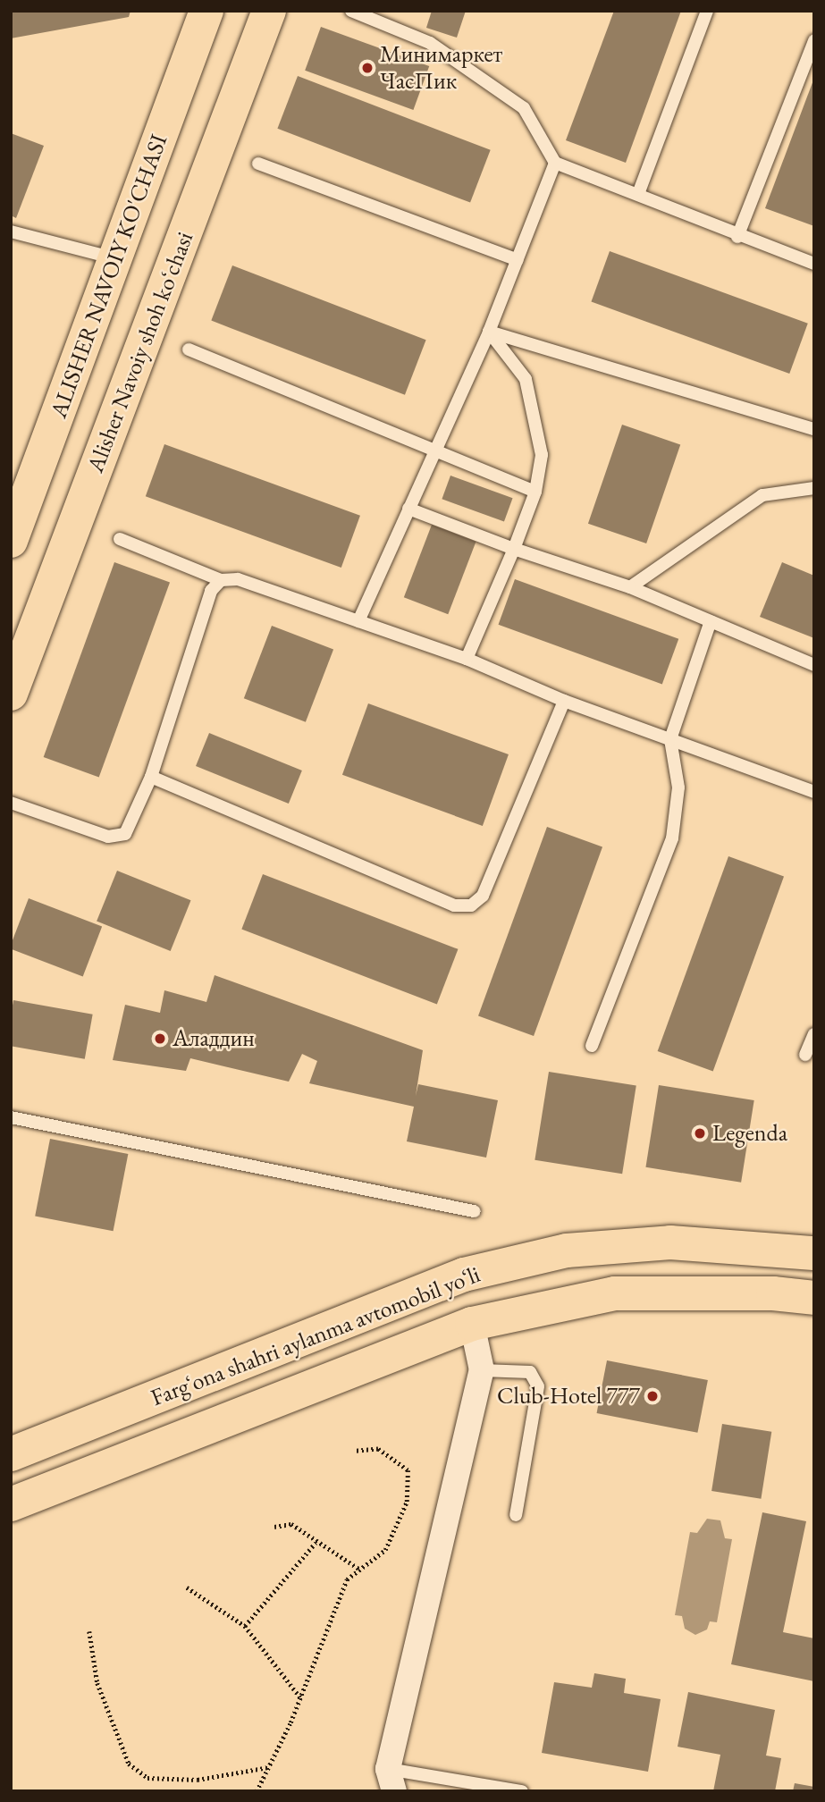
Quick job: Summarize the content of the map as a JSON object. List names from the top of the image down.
{
  "streets": {
    "main road": ["ALISHER NAVOIY KO'CHASI", "Alisher Navoiy shoh koʻchasi", "Fargʻona shahri aylanma avtomobil yoʻli"]
  },
  "places": [
    "Минимаркет ЧасПик",
    "Аладдин",
    "Legenda",
    "Club-Hotel 777"
  ]
}
